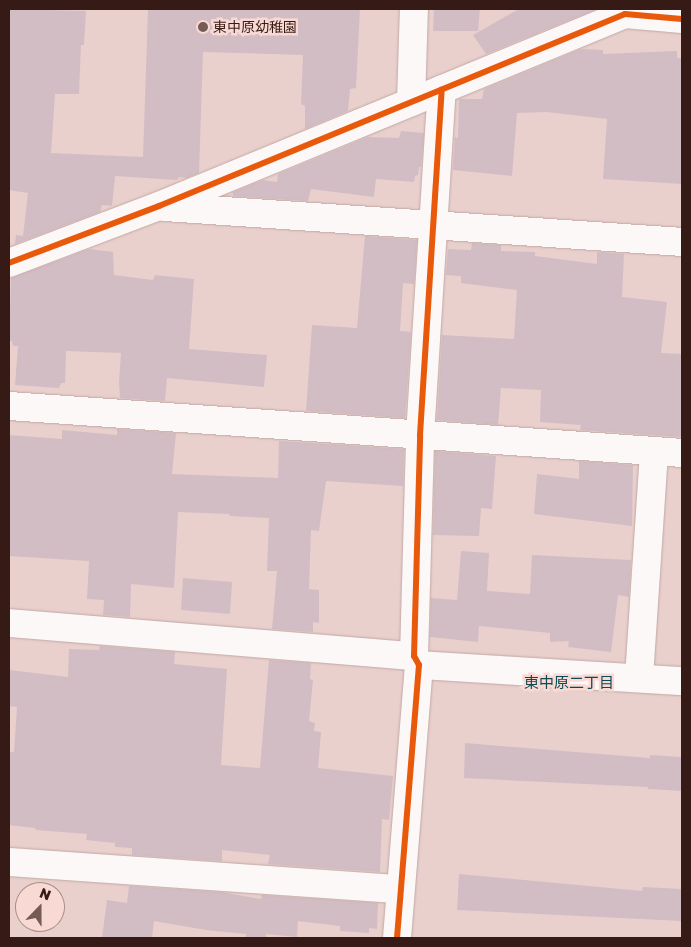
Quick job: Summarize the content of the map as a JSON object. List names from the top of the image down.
{
  "districts": ["東中原二丁目"],
  "places": ["東中原幼稚園"],
  "north": "top"
}
